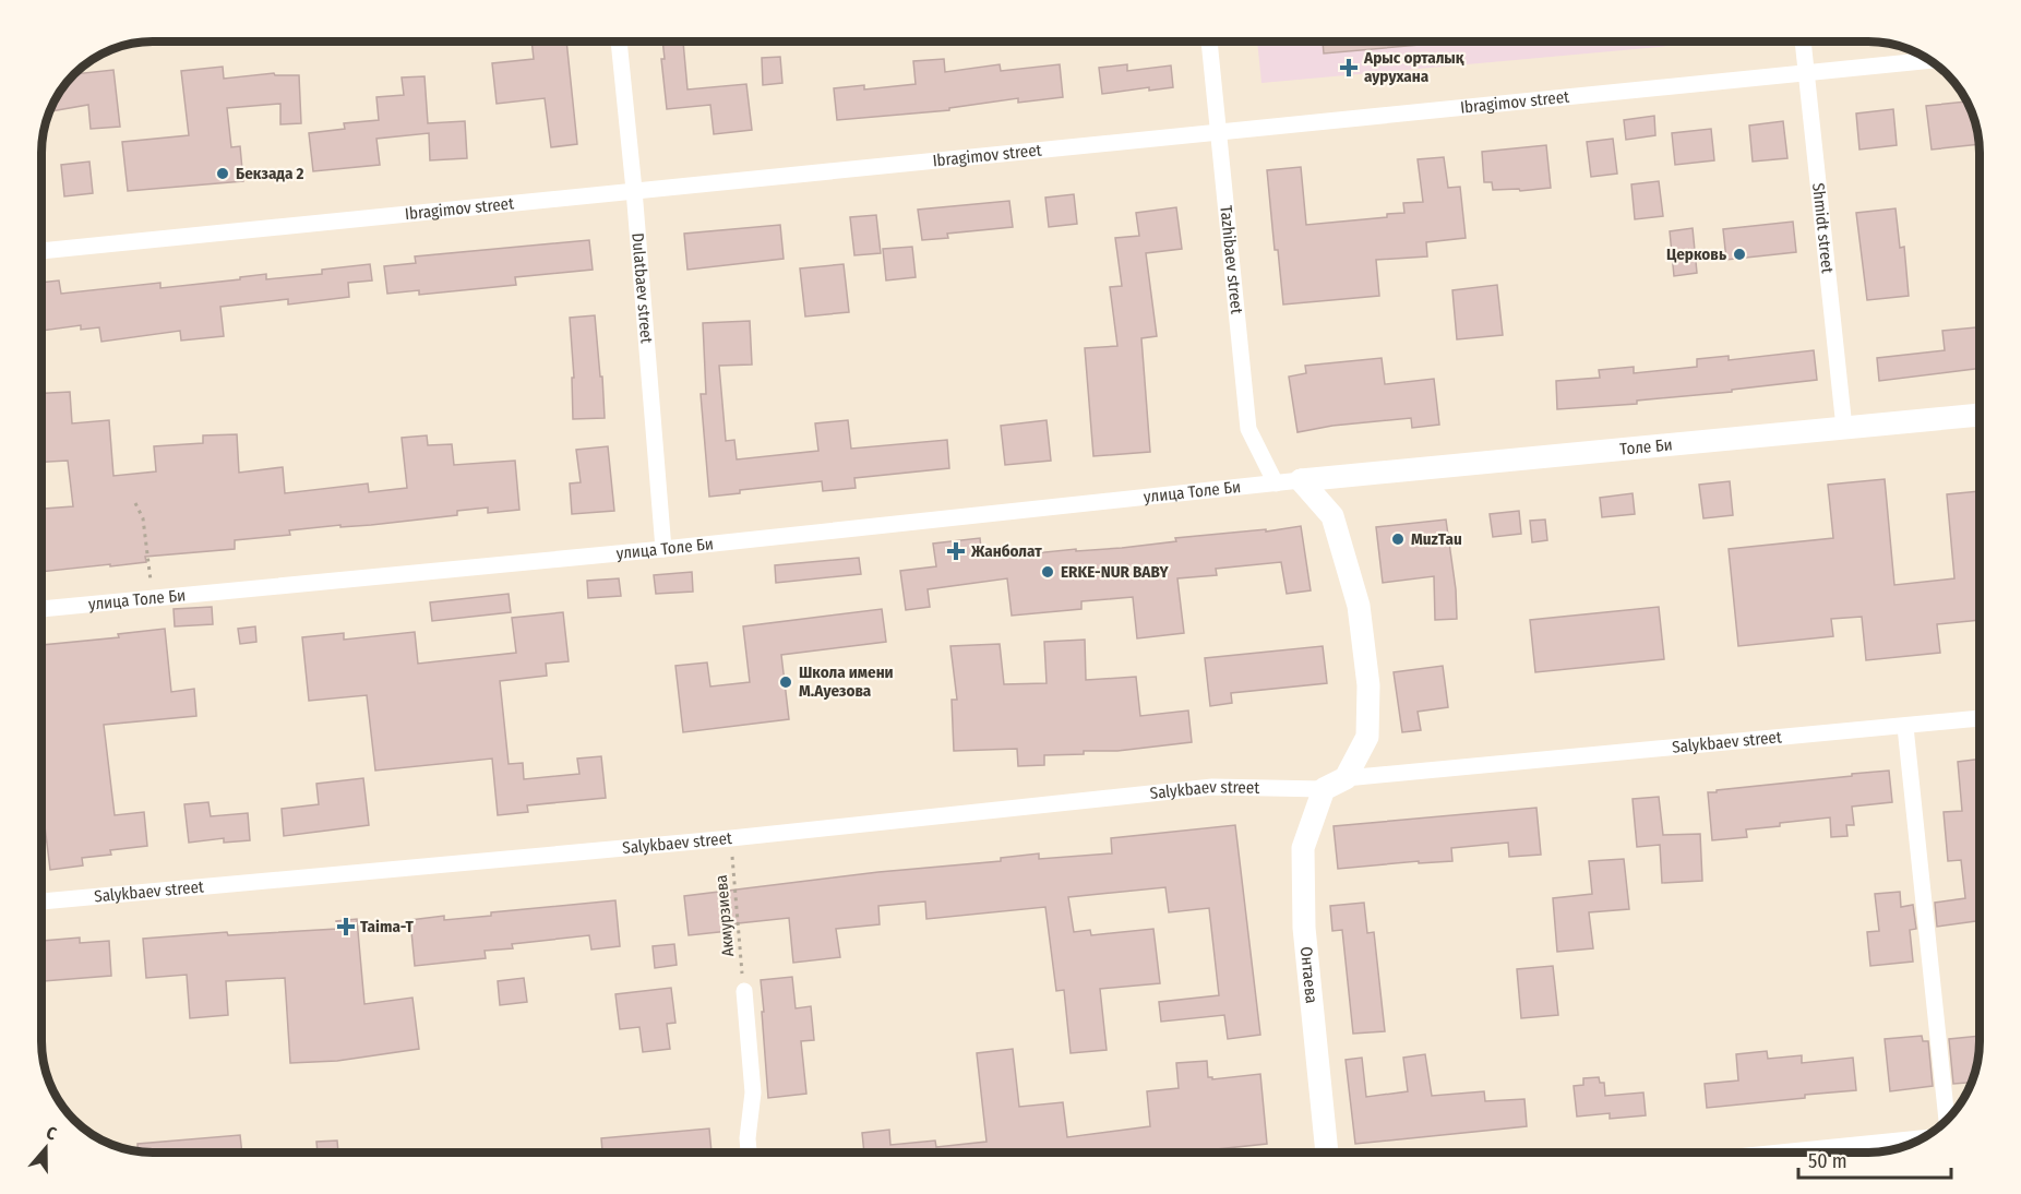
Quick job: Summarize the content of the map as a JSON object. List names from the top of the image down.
{
  "streets": {
    "main road": ["Толе Би", "Онтаева"],
    "street": [
      "Ibragimov street",
      "Shmidt street",
      "Tazhibaev street",
      "Dulatbaev street",
      "улица Толе Би",
      "Salykbaev street"
    ],
    "path": ["Акмурзиева"]
  },
  "crossings": [
    ["Ibragimov street", "Shmidt street"],
    ["Ibragimov street", "Tazhibaev street"],
    ["Ibragimov street", "Dulatbaev street"],
    ["Shmidt street", "Толе Би"],
    ["Tazhibaev street", "улица Толе Би"],
    ["Dulatbaev street", "улица Толе Би"],
    ["Толе Би", "улица Толе Би"],
    ["Salykbaev street", "Акмурзиева"],
    ["Salykbaev street", "Онтаева"]
  ],
  "places": {
    "health": ["Арыс орталық аурухана", "Жанболат", "Taima-T"],
    "other": [
      "Бекзада 2",
      "Церковь",
      "MuzTau",
      "ERKE-NUR BABY",
      "Школа имени М.Ауезова"
    ]
  },
  "scale_bar": "50 m",
  "north": "top"
}
